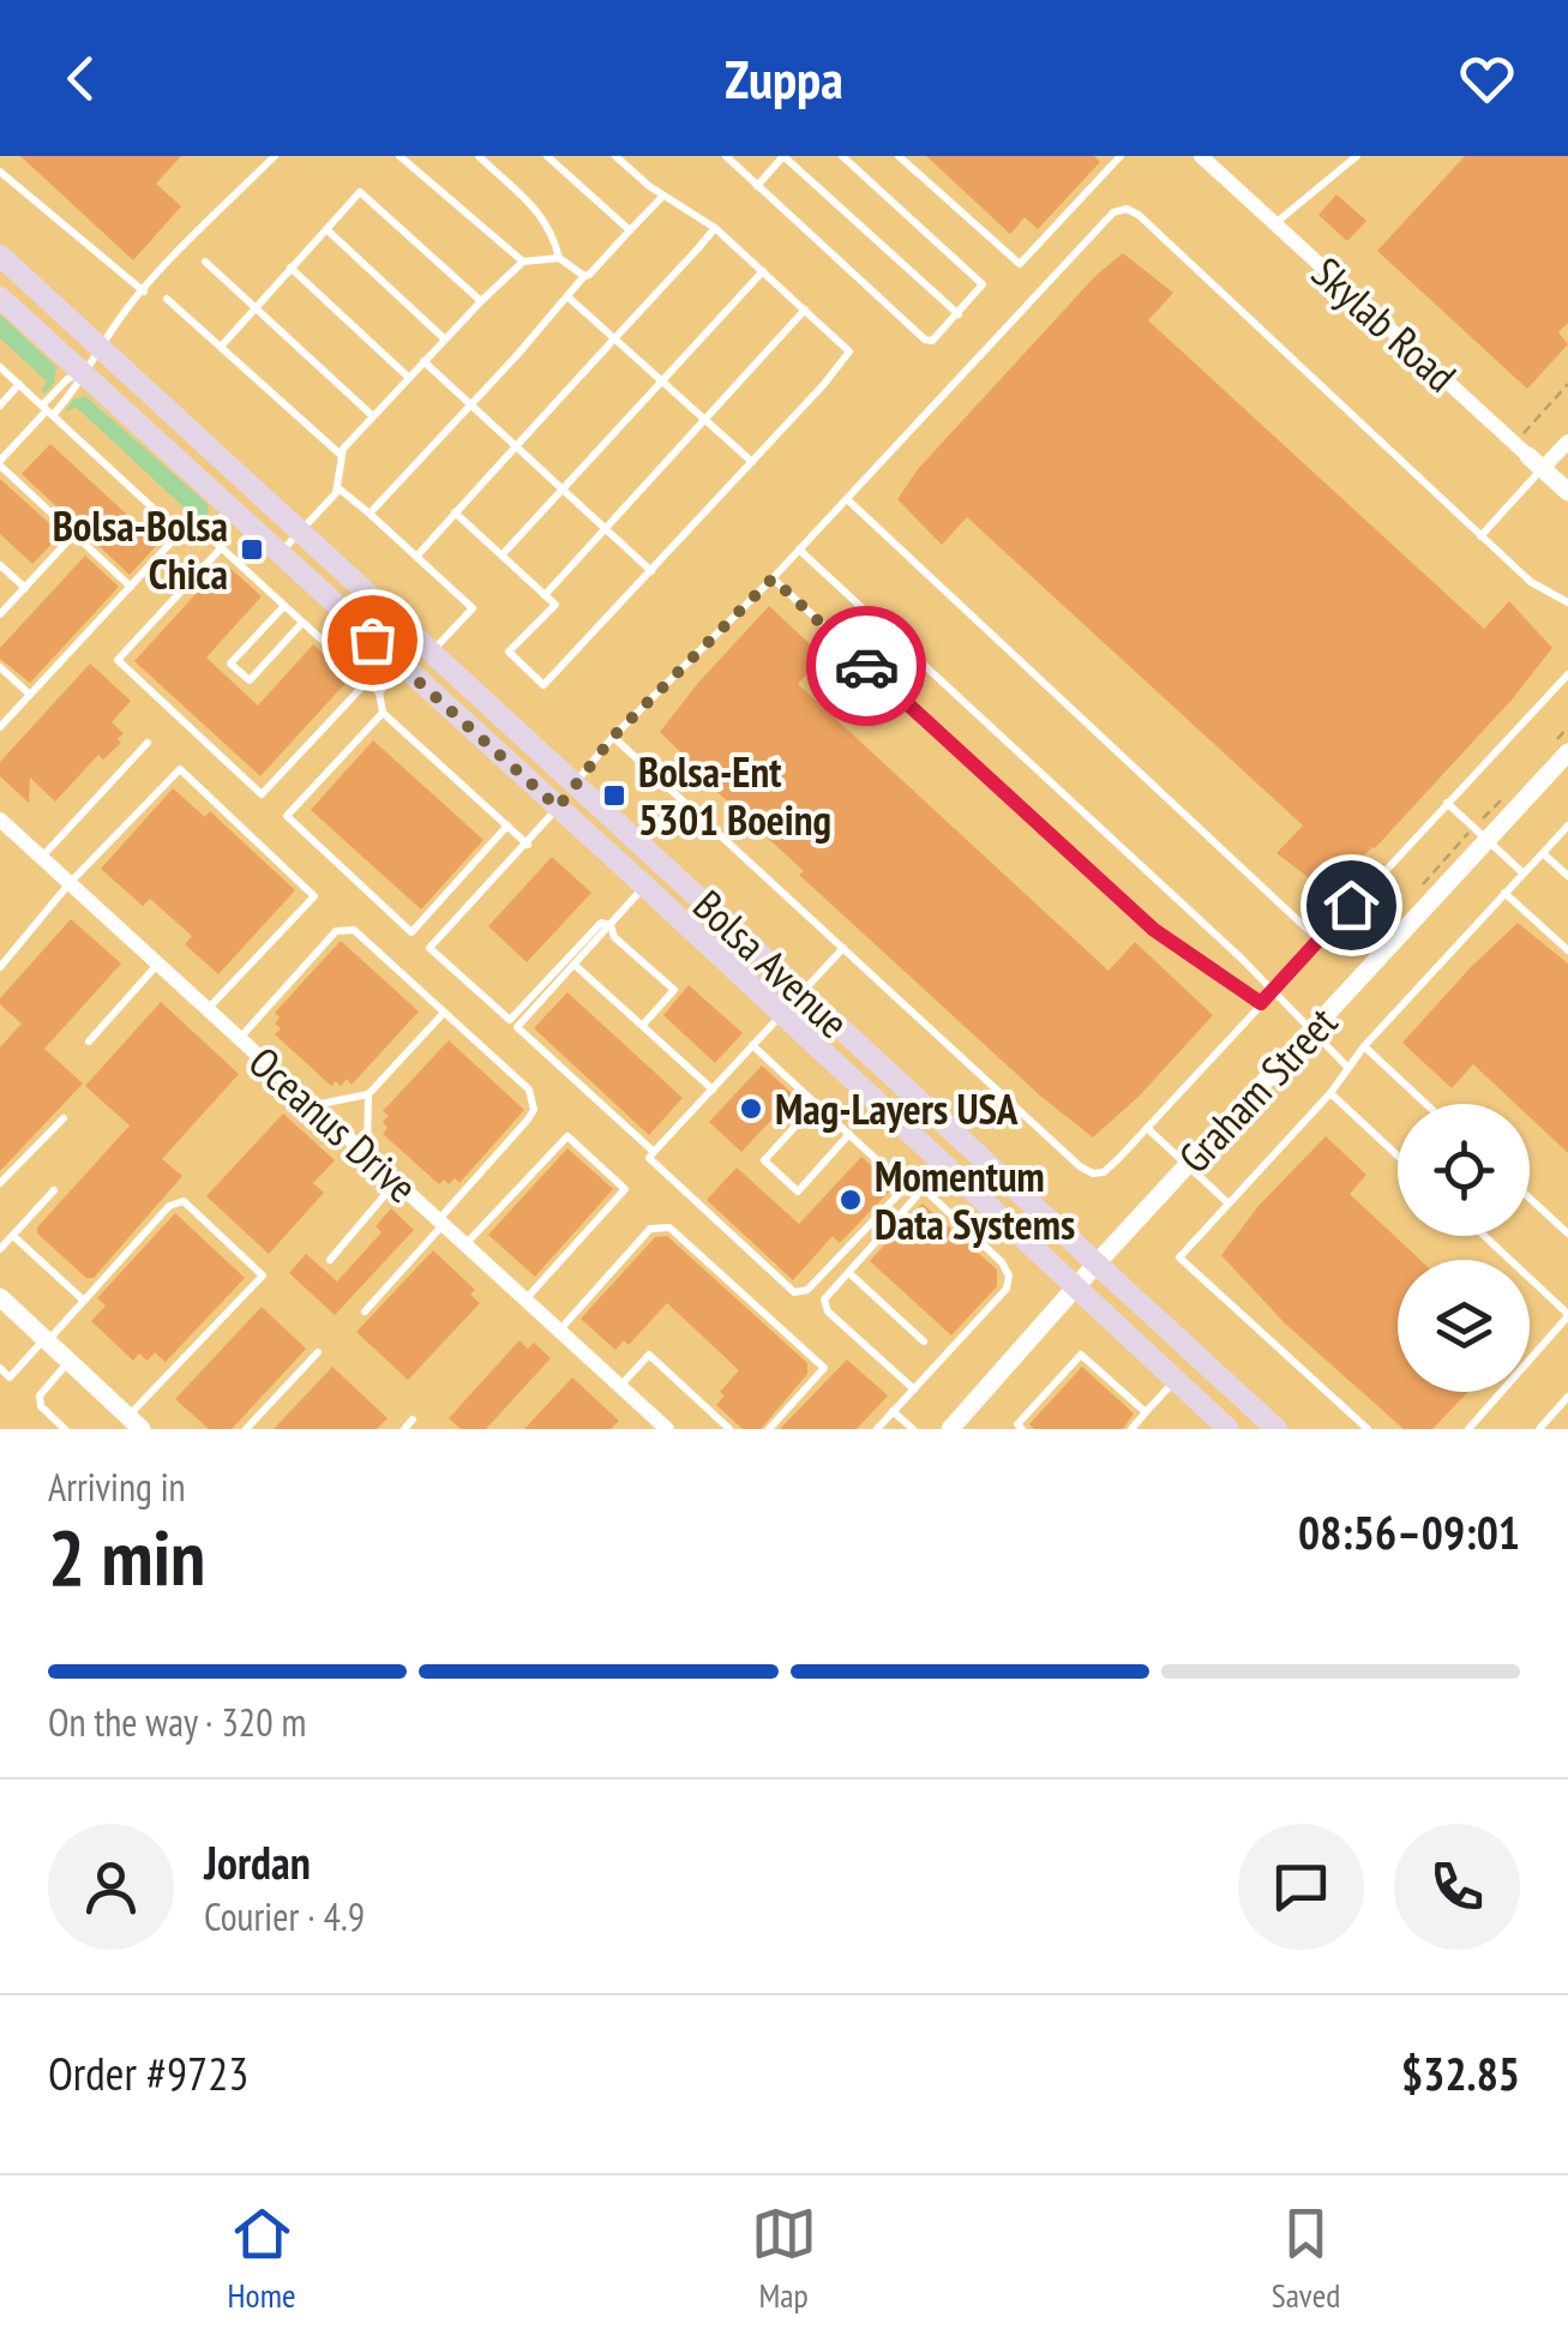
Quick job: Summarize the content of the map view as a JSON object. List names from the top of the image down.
{
  "streets": {
    "main road": ["Bolsa Avenue"],
    "street": ["Skylab Road", "Graham Street", "Oceanus Drive"]
  },
  "crossings": [
    ["Bolsa Avenue", "Graham Street"]
  ],
  "places": {
    "transit": ["Bolsa-Bolsa Chica", "Bolsa-Ent 5301 Boeing"],
    "other": ["Mag-Layers USA", "Momentum Data Systems"]
  },
  "page": {
    "header": "Zuppa",
    "heading": ["2 min", "Arriving in", "08:56–09:01"],
    "panel": [
      "Jordan",
      "Courier · 4.9",
      "Order #9723",
      "$32.85"
    ],
    "bar": "On the way · 320 m",
    "tabs": ["Home", "Map", "Saved"]
  }
}
